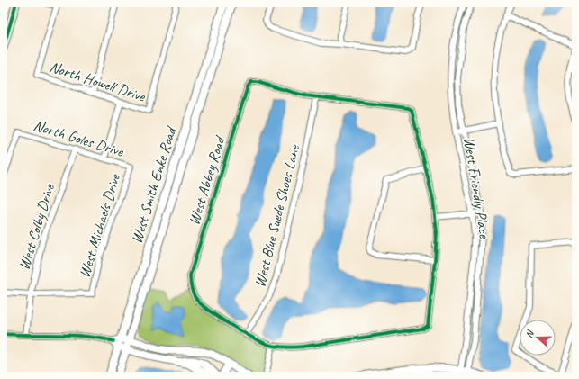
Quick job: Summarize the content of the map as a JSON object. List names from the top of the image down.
{
  "streets": {
    "street": [
      "North Howell Drive",
      "North Goles Drive",
      "West Abbey Road",
      "West Smith Enke Road",
      "West Friendly Place",
      "West Blue Suede Shoes Lane",
      "West Michaels Drive",
      "West Colby Drive"
    ]
  },
  "crossings": [
    ["North Goles Drive", "West Michaels Drive"],
    ["North Goles Drive", "West Colby Drive"],
    ["West Abbey Road", "West Blue Suede Shoes Lane"],
    ["West Michaels Drive", "West Colby Drive"]
  ],
  "north": "left"
}
